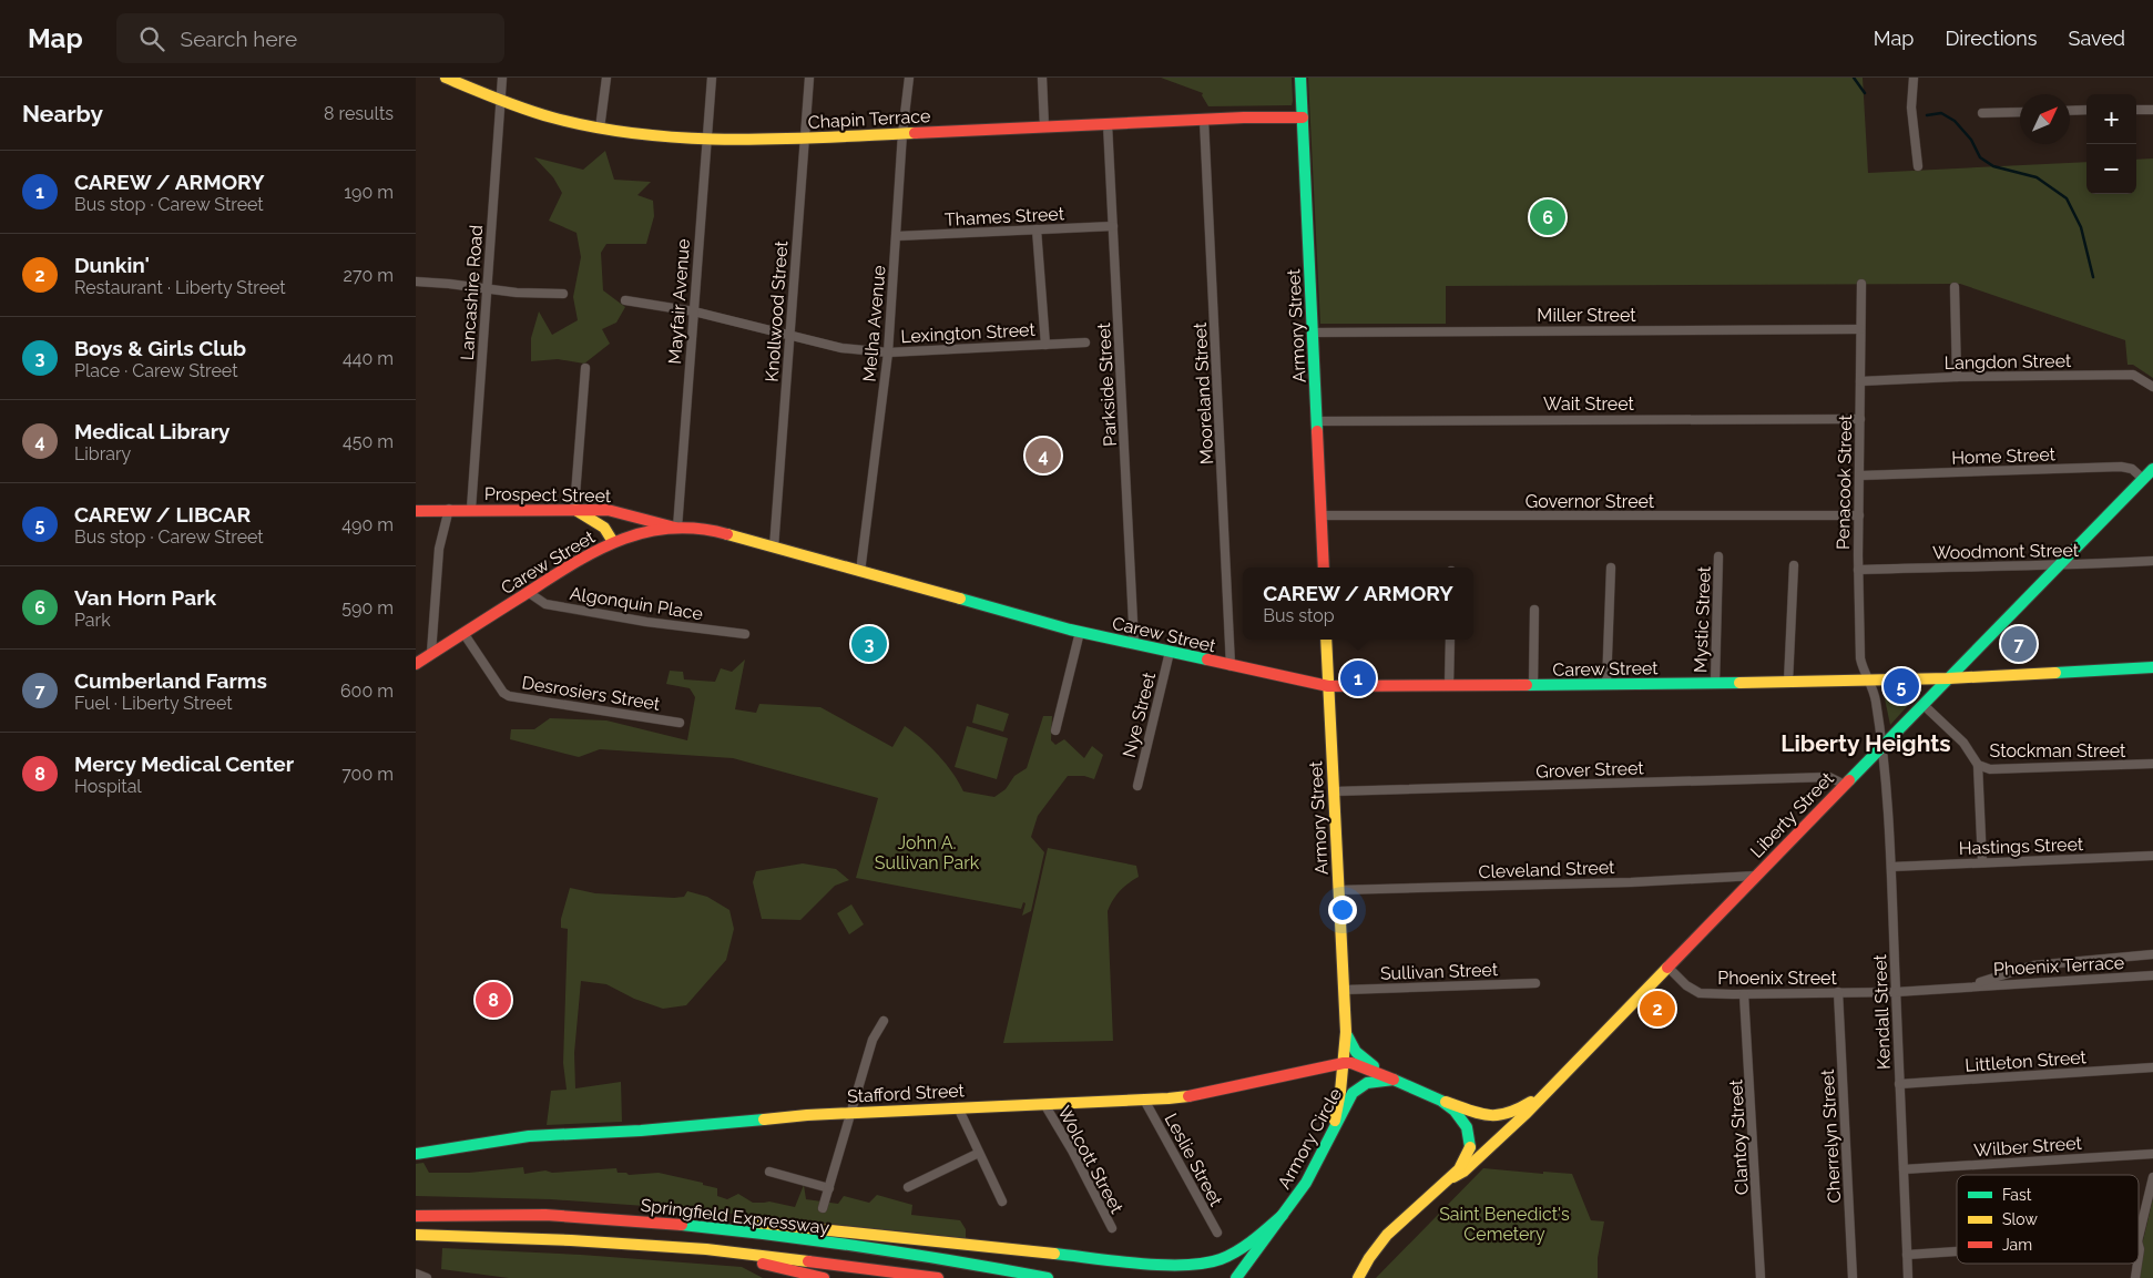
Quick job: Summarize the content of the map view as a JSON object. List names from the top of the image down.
{
  "streets": {
    "main road": [
      "Chapin Terrace",
      "Armory Street",
      "Prospect Street",
      "Carew Street",
      "Liberty Street",
      "Stafford Street",
      "Armory Circle",
      "Springfield Expressway"
    ],
    "street": [
      "Thames Street",
      "Lancashire Road",
      "Mayfair Avenue",
      "Knollwood Street",
      "Miller Street",
      "Melha Avenue",
      "Lexington Street",
      "Langdon Street",
      "Parkside Street",
      "Mooreland Street",
      "Wait Street",
      "Home Street",
      "Penacook Street",
      "Governor Street",
      "Woodmont Street",
      "Algonquin Place",
      "Mystic Street",
      "Desrosiers Street",
      "Nye Street",
      "Stockman Street",
      "Grover Street",
      "Hastings Street",
      "Cleveland Street",
      "Phoenix Terrace",
      "Sullivan Street",
      "Phoenix Street",
      "Kendall Street",
      "Littleton Street",
      "Cherrelyn Street",
      "Clantoy Street",
      "Wilber Street",
      "Wolcott Street",
      "Leslie Street"
    ]
  },
  "crossings": [
    ["Chapin Terrace", "Lancashire Road"],
    ["Chapin Terrace", "Mayfair Avenue"],
    ["Chapin Terrace", "Knollwood Street"],
    ["Chapin Terrace", "Melha Avenue"],
    ["Chapin Terrace", "Armory Street"],
    ["Chapin Terrace", "Parkside Street"],
    ["Chapin Terrace", "Mooreland Street"],
    ["Thames Street", "Melha Avenue"],
    ["Thames Street", "Parkside Street"],
    ["Lancashire Road", "Prospect Street"],
    ["Mayfair Avenue", "Lexington Street"],
    ["Mayfair Avenue", "Prospect Street"],
    ["Mayfair Avenue", "Carew Street"],
    ["Knollwood Street", "Lexington Street"],
    ["Knollwood Street", "Carew Street"],
    ["Miller Street", "Armory Street"],
    ["Miller Street", "Penacook Street"],
    ["Melha Avenue", "Lexington Street"],
    ["Melha Avenue", "Carew Street"],
    ["Armory Street", "Wait Street"],
    ["Armory Street", "Governor Street"],
    ["Armory Street", "Carew Street"],
    ["Armory Street", "Grover Street"],
    ["Armory Street", "Cleveland Street"],
    ["Armory Street", "Sullivan Street"],
    ["Armory Street", "Stafford Street"],
    ["Armory Street", "Armory Circle"],
    ["Langdon Street", "Penacook Street"],
    ["Parkside Street", "Carew Street"],
    ["Mooreland Street", "Carew Street"],
    ["Wait Street", "Penacook Street"],
    ["Home Street", "Penacook Street"],
    ["Home Street", "Liberty Street"],
    ["Penacook Street", "Governor Street"],
    ["Penacook Street", "Woodmont Street"],
    ["Penacook Street", "Carew Street"],
    ["Penacook Street", "Liberty Street"],
    ["Penacook Street", "Kendall Street"],
    ["Prospect Street", "Carew Street"],
    ["Woodmont Street", "Liberty Street"],
    ["Carew Street", "Algonquin Place"],
    ["Carew Street", "Mystic Street"],
    ["Carew Street", "Desrosiers Street"],
    ["Carew Street", "Nye Street"],
    ["Carew Street", "Liberty Street"],
    ["Stockman Street", "Liberty Street"],
    ["Grover Street", "Liberty Street"],
    ["Liberty Street", "Cleveland Street"],
    ["Liberty Street", "Phoenix Street"],
    ["Liberty Street", "Kendall Street"],
    ["Hastings Street", "Kendall Street"],
    ["Phoenix Terrace", "Phoenix Street"],
    ["Phoenix Terrace", "Kendall Street"],
    ["Phoenix Street", "Kendall Street"],
    ["Phoenix Street", "Cherrelyn Street"],
    ["Phoenix Street", "Clantoy Street"],
    ["Kendall Street", "Littleton Street"],
    ["Kendall Street", "Wilber Street"],
    ["Stafford Street", "Armory Circle"],
    ["Stafford Street", "Wolcott Street"],
    ["Stafford Street", "Leslie Street"]
  ],
  "districts": ["Liberty Heights"],
  "parks": ["John A. Sullivan Park", "Saint Benedict's Cemetery"],
  "legend": ["Fast", "Slow", "Jam"],
  "north": "top right",
  "page": {
    "header": "Map",
    "search": "Search here",
    "nav": ["Map", "Directions", "Saved"],
    "heading": ["Nearby", "8 results"],
    "map_buttons": ["+", "−"],
    "list": [
      {
        "mark": "1",
        "name": "CAREW / ARMORY",
        "note": "Bus stop · Carew Street",
        "value": "190 m"
      },
      {
        "mark": "2",
        "name": "Dunkin'",
        "note": "Restaurant · Liberty Street",
        "value": "270 m"
      },
      {
        "mark": "3",
        "name": "Boys & Girls Club",
        "note": "Place · Carew Street",
        "value": "440 m"
      },
      {
        "mark": "4",
        "name": "Medical Library",
        "note": "Library",
        "value": "450 m"
      },
      {
        "mark": "5",
        "name": "CAREW / LIBCAR",
        "note": "Bus stop · Carew Street",
        "value": "490 m"
      },
      {
        "mark": "6",
        "name": "Van Horn Park",
        "note": "Park",
        "value": "590 m"
      },
      {
        "mark": "7",
        "name": "Cumberland Farms",
        "note": "Fuel · Liberty Street",
        "value": "600 m"
      },
      {
        "mark": "8",
        "name": "Mercy Medical Center",
        "note": "Hospital",
        "value": "700 m"
      }
    ],
    "pins": [
      "6",
      "4",
      "3",
      "7",
      "1",
      "5",
      "8",
      "2"
    ],
    "popup": ["CAREW / ARMORY", "Bus stop"]
  }
}
